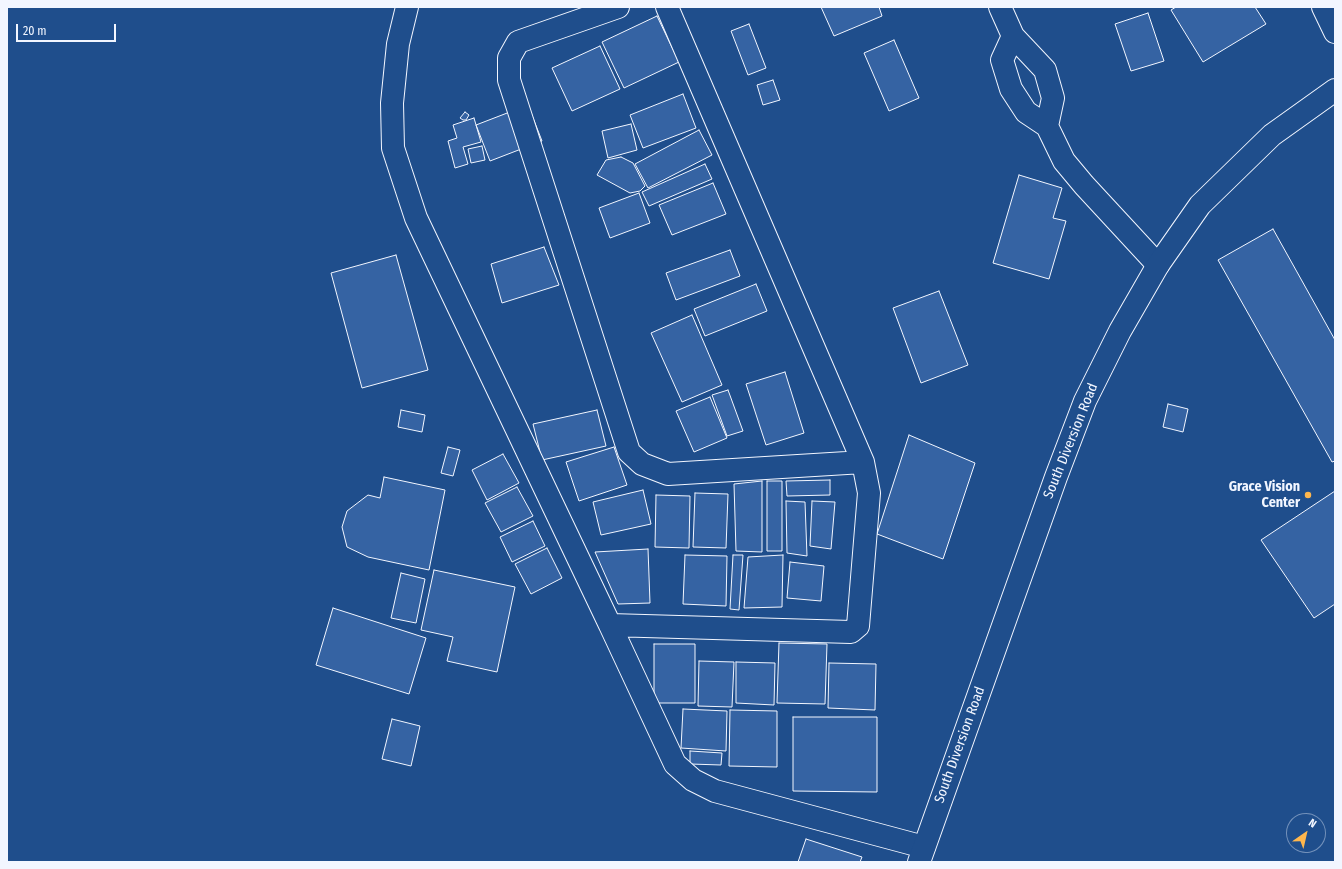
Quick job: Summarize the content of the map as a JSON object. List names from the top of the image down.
{
  "streets": {
    "street": ["South Diversion Road"]
  },
  "places": ["Grace Vision Center"],
  "scale_bar": "20 m",
  "north": "top right"
}
